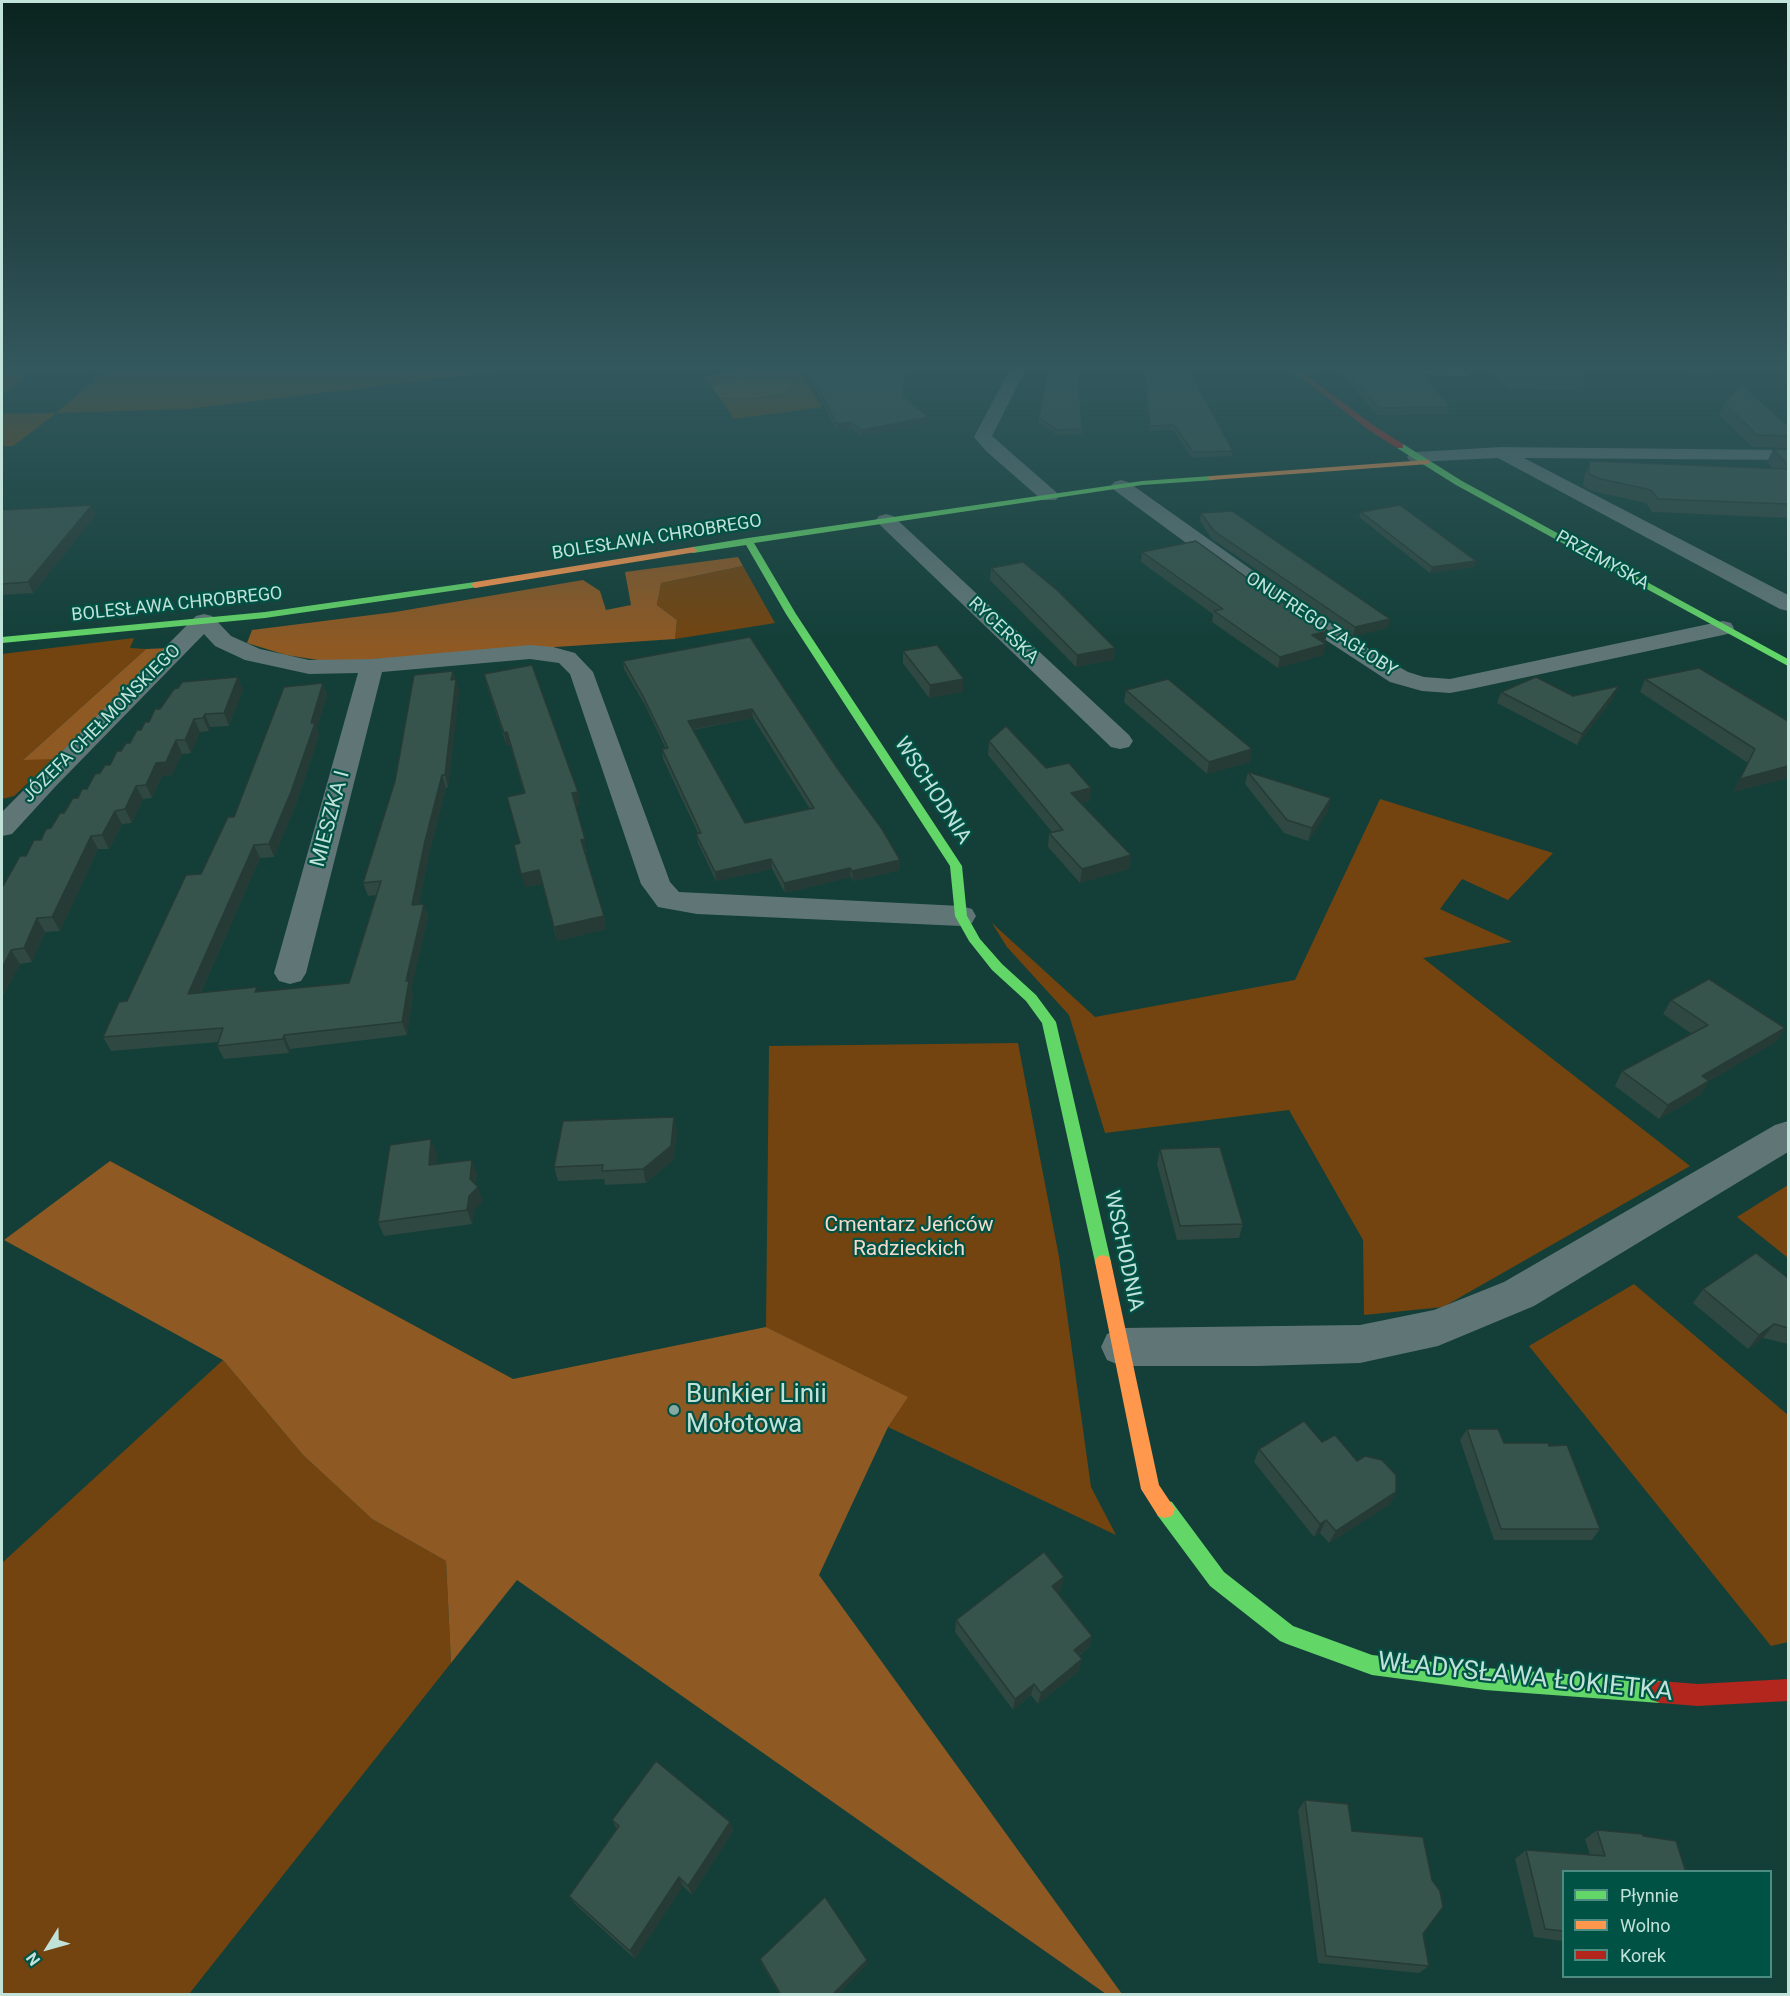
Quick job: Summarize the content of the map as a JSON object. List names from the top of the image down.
{
  "streets": {
    "street": [
      "BOLESŁAWA CHROBREGO",
      "PRZEMYSKA",
      "ONUFREGO ZAGŁOBY",
      "RYCERSKA",
      "JÓZEFA CHEŁMOŃSKIEGO",
      "WSCHODNIA",
      "MIESZKA I",
      "WŁADYSŁAWA ŁOKIETKA"
    ]
  },
  "crossings": [
    ["BOLESŁAWA CHROBREGO", "ONUFREGO ZAGŁOBY"],
    ["BOLESŁAWA CHROBREGO", "RYCERSKA"],
    ["BOLESŁAWA CHROBREGO", "JÓZEFA CHEŁMOŃSKIEGO"],
    ["BOLESŁAWA CHROBREGO", "WSCHODNIA"],
    ["PRZEMYSKA", "ONUFREGO ZAGŁOBY"],
    ["WSCHODNIA", "WŁADYSŁAWA ŁOKIETKA"]
  ],
  "parks": ["Cmentarz Jeńców Radzieckich"],
  "places": ["Bunkier Linii Mołotowa"],
  "legend": ["Płynnie", "Wolno", "Korek"],
  "north": "bottom left"
}
